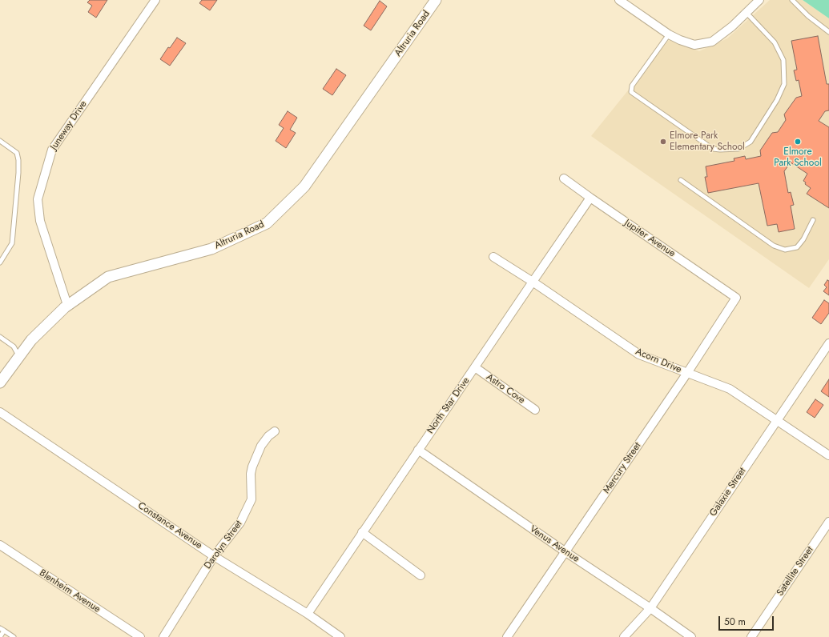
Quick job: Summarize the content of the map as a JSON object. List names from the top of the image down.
{
  "streets": {
    "street": [
      "Altruria Road",
      "Juneway Drive",
      "Jupiter Avenue",
      "Acorn Drive",
      "Astro Cove",
      "North Star Drive",
      "Mercury Street",
      "Galaxie Street",
      "Constance Avenue",
      "Venus Avenue",
      "Darolyn Street",
      "Satellite Street",
      "Blenheim Avenue"
    ]
  },
  "crossings": [
    ["Altruria Road", "Juneway Drive"],
    ["Jupiter Avenue", "North Star Drive"],
    ["Jupiter Avenue", "Mercury Street"],
    ["Acorn Drive", "North Star Drive"],
    ["Acorn Drive", "Mercury Street"],
    ["Acorn Drive", "Galaxie Street"],
    ["Astro Cove", "North Star Drive"],
    ["North Star Drive", "Constance Avenue"],
    ["North Star Drive", "Venus Avenue"],
    ["Mercury Street", "Venus Avenue"],
    ["Galaxie Street", "Venus Avenue"],
    ["Constance Avenue", "Darolyn Street"]
  ],
  "places": ["Elmore Park Elementary School", "Elmore Park School"],
  "scale_bar": "50 m"
}
